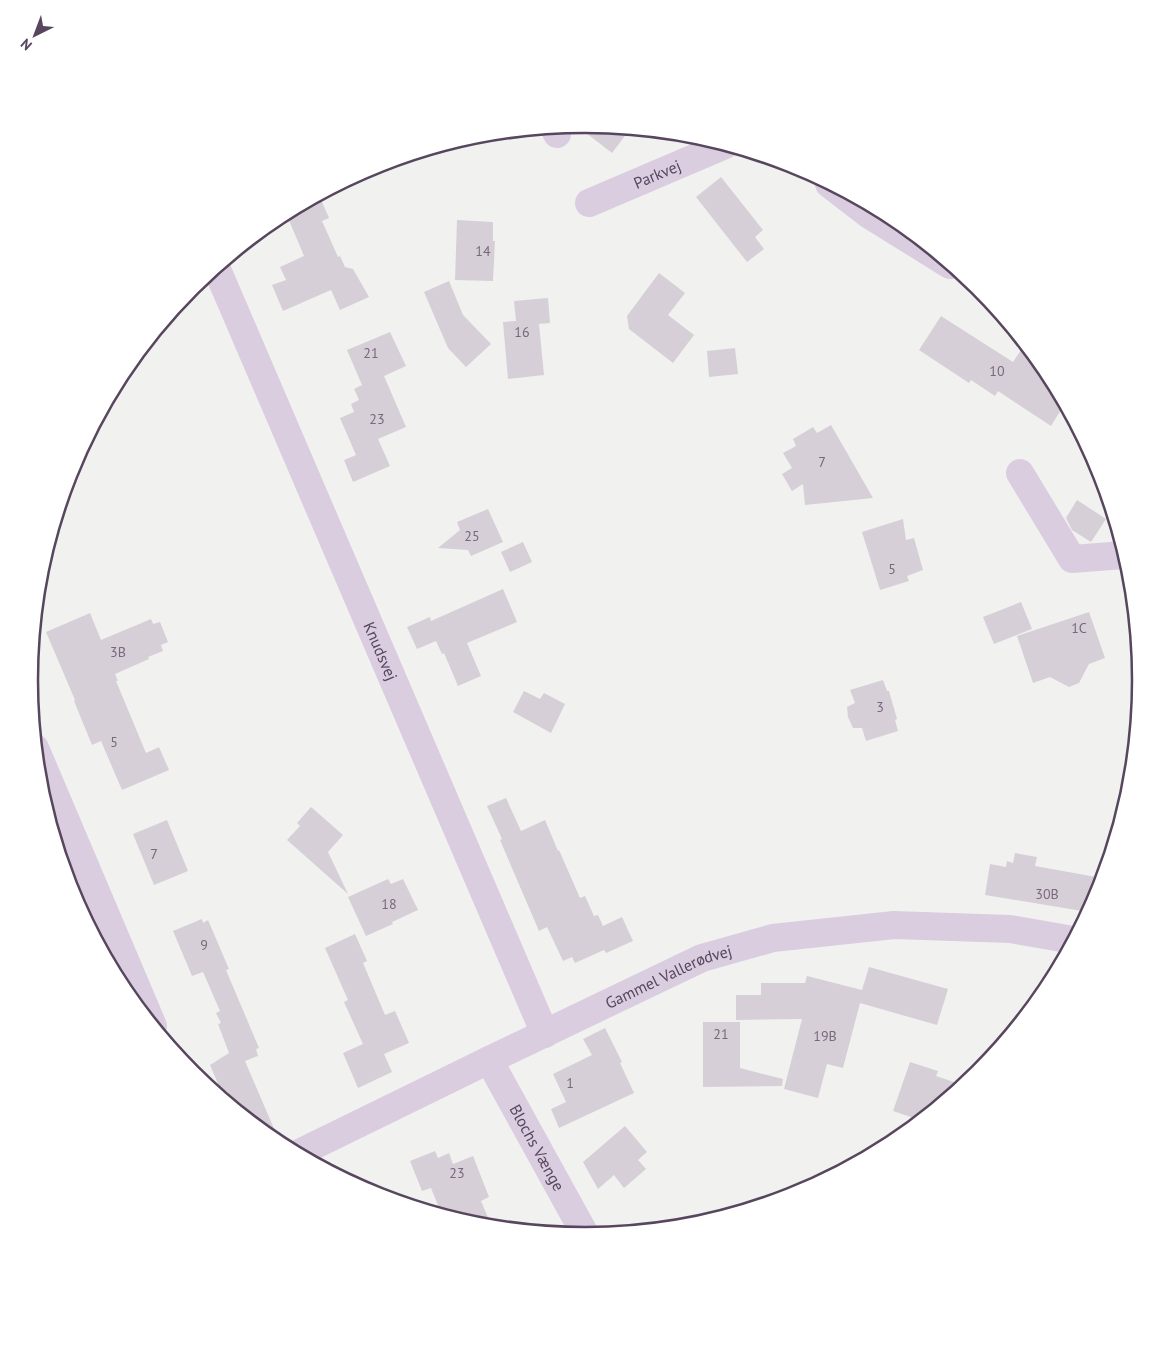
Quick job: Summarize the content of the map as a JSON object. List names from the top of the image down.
{
  "streets": {
    "street": [
      "Parkvej",
      "Knudsvej",
      "Gammel Vallerødvej",
      "Blochs Vænge"
    ]
  },
  "crossings": [
    ["Knudsvej", "Gammel Vallerødvej"],
    ["Gammel Vallerødvej", "Blochs Vænge"]
  ],
  "house_numbers": [
    "14",
    "16",
    "21",
    "10",
    "23",
    "7",
    "25",
    "5",
    "1C",
    "3B",
    "3",
    "5",
    "7",
    "30B",
    "18",
    "9",
    "21",
    "19B",
    "1",
    "23"
  ],
  "north": "bottom left"
}
